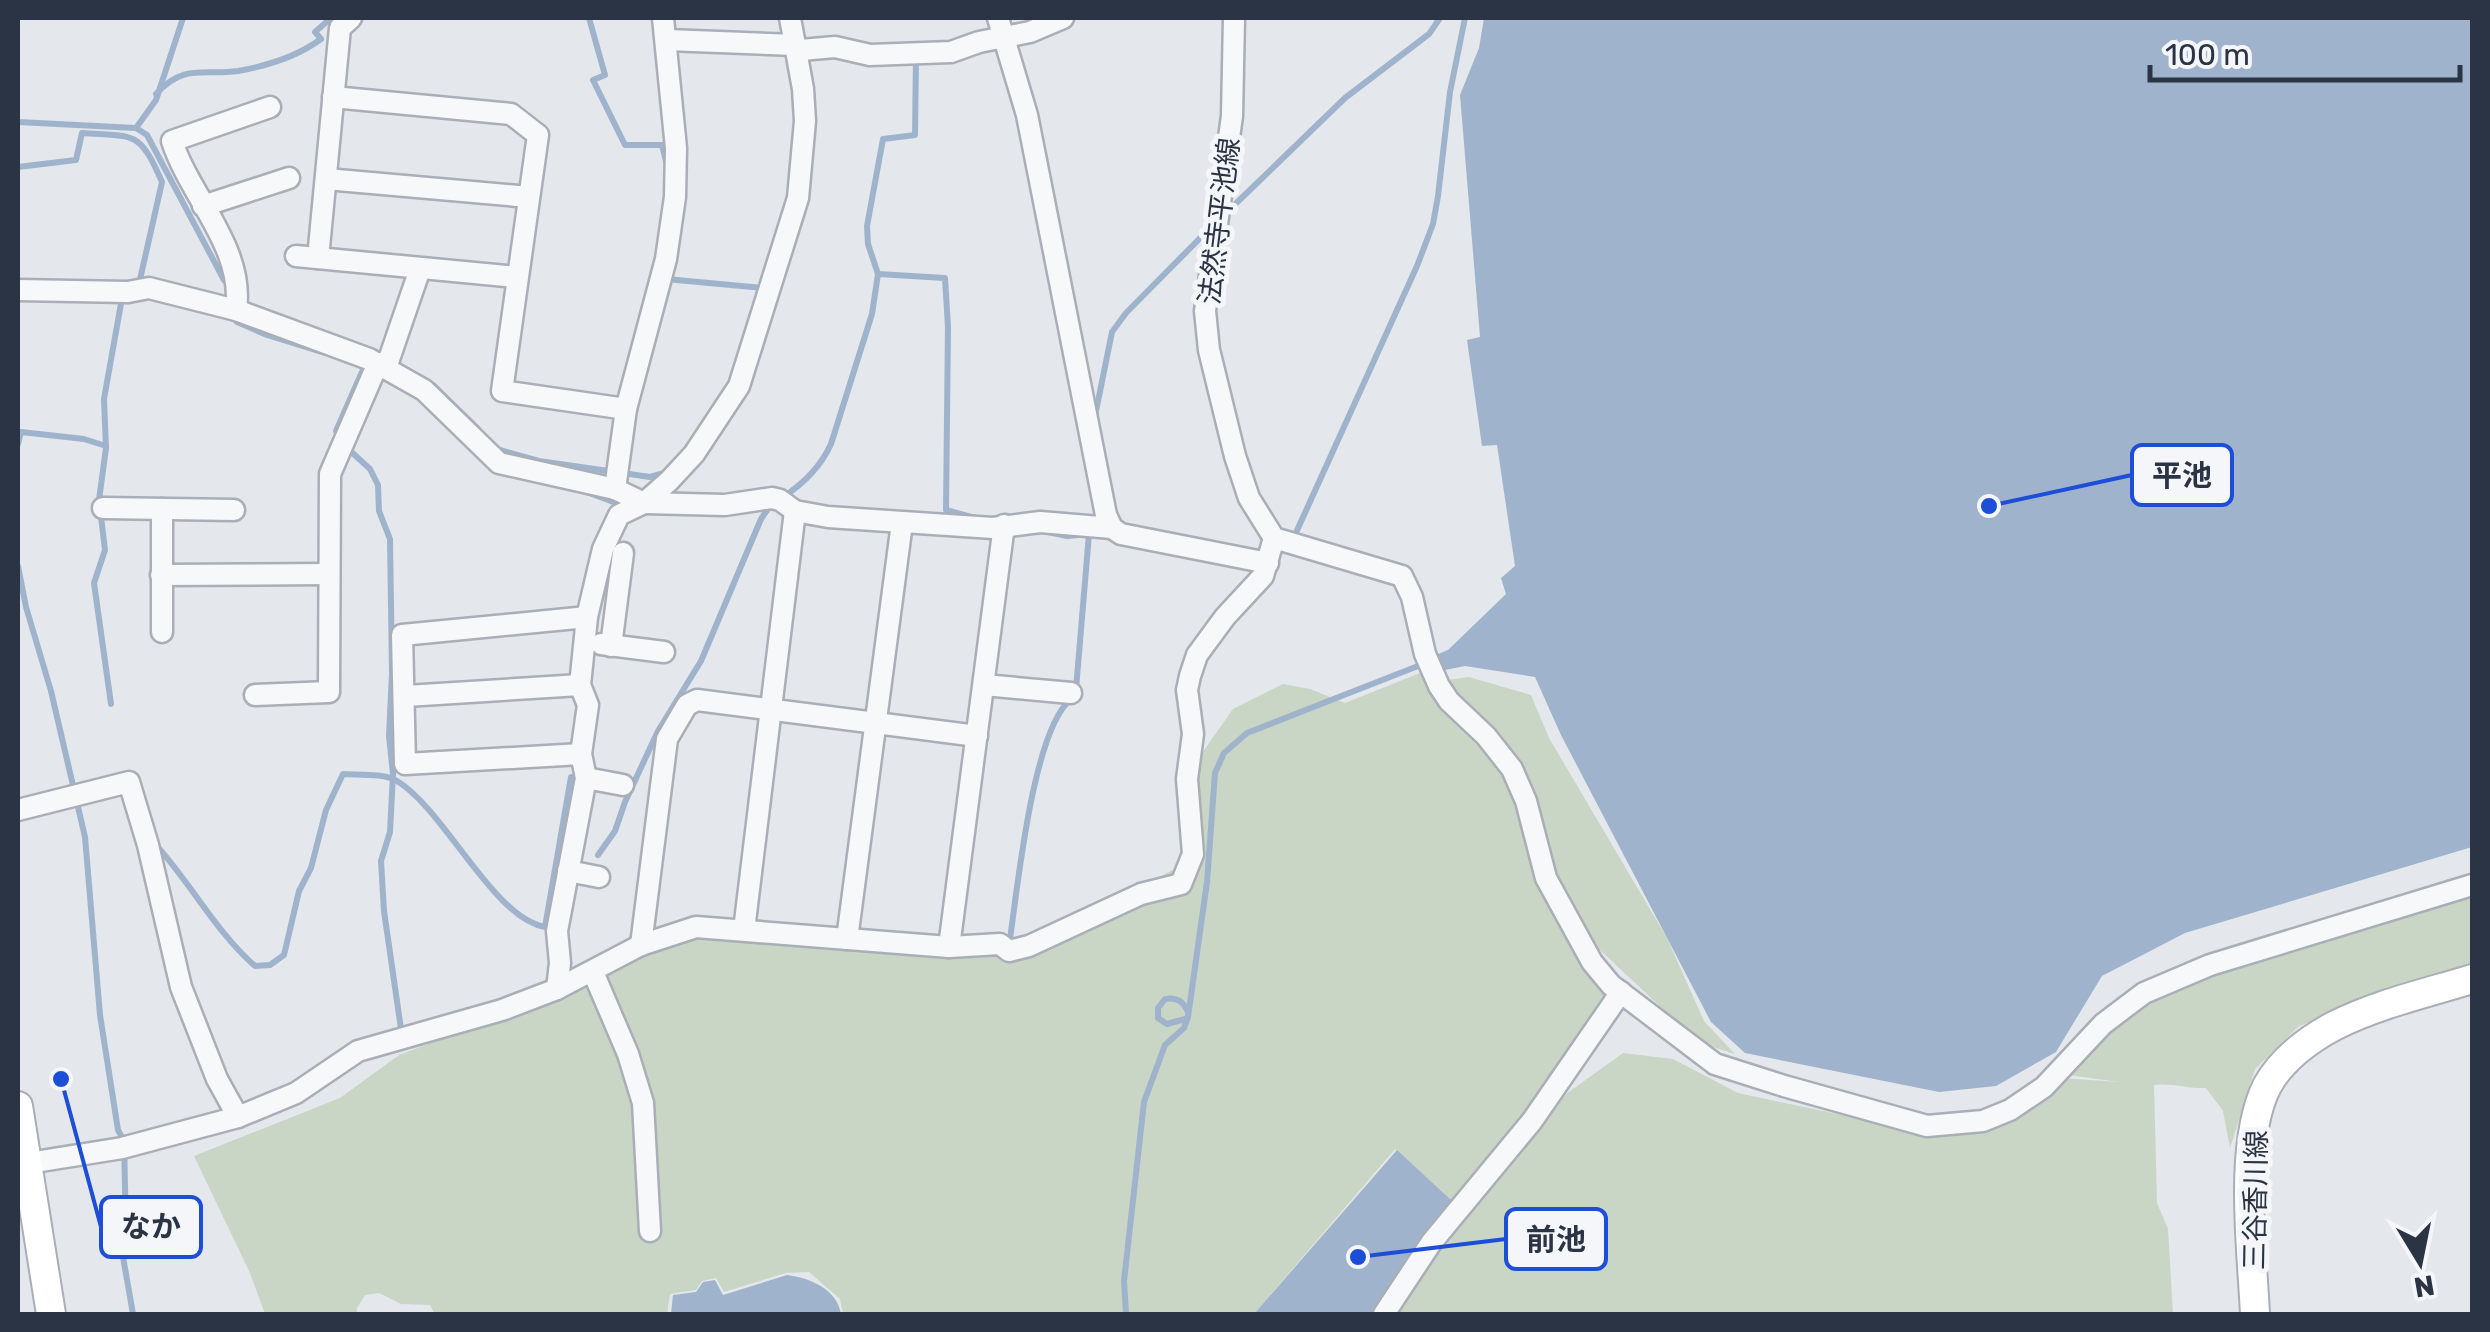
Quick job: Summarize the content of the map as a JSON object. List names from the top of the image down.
{
  "streets": {
    "main road": ["三谷香川線"],
    "street": ["法然寺平池線"]
  },
  "places": ["平池", "なか", "前池"],
  "scale_bar": "100 m",
  "north": "bottom"
}
